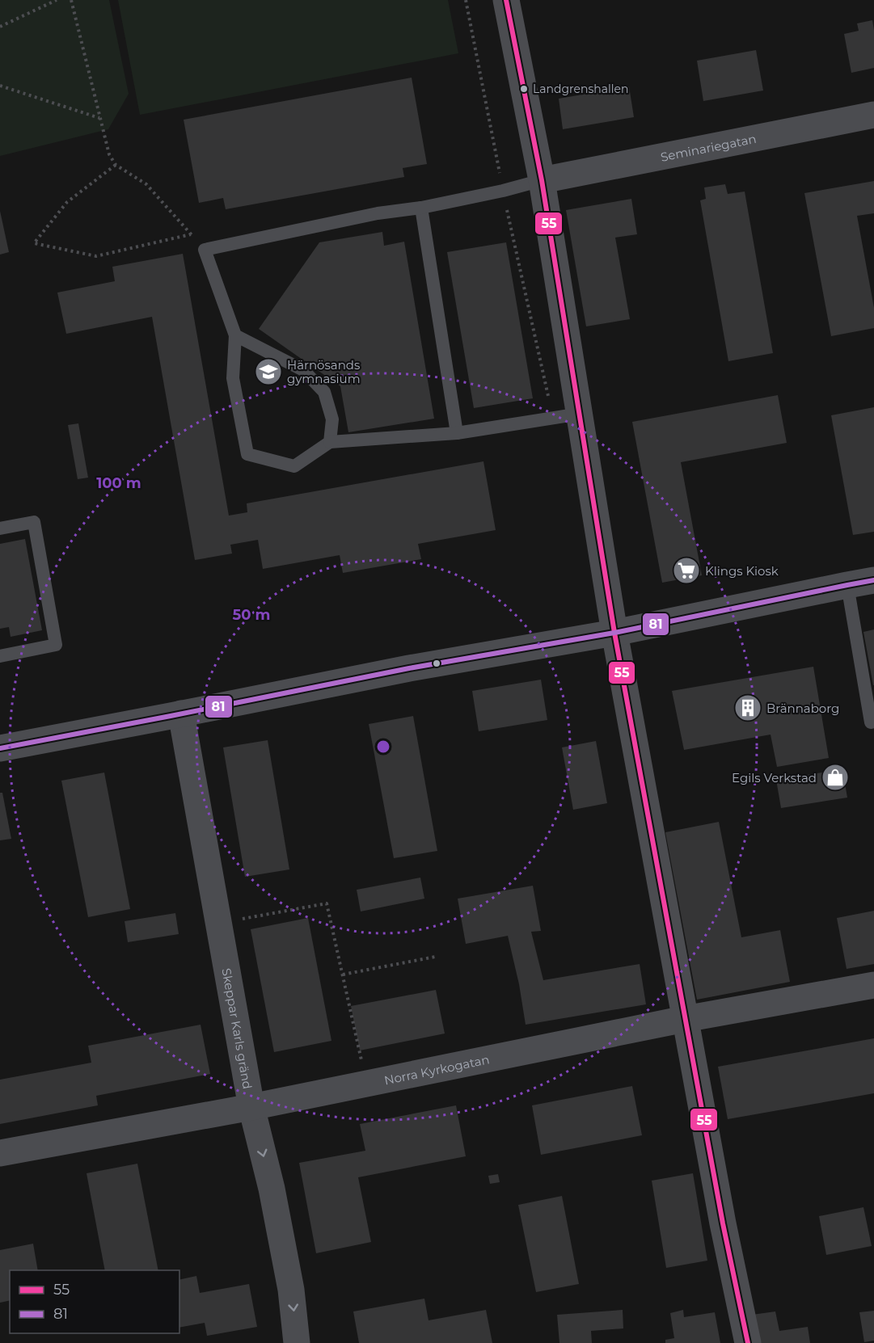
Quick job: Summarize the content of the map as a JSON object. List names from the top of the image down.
{
  "streets": {
    "street": ["Seminariegatan", "Skeppar Karls gränd", "Norra Kyrkogatan"]
  },
  "crossings": [
    ["Skeppar Karls gränd", "Norra Kyrkogatan"]
  ],
  "one_way": ["Skeppar Karls gränd"],
  "places": {
    "other": ["Landgrenshallen"],
    "school or university": ["Härnösands gymnasium"],
    "supermarket": ["Klings Kiosk"],
    "building": ["Brännaborg"],
    "shop": ["Egils Verkstad"]
  },
  "lines": ["transit line 55", "transit line 81"],
  "legend": ["55", "81"],
  "rings": ["100 m", "50 m"]
}
